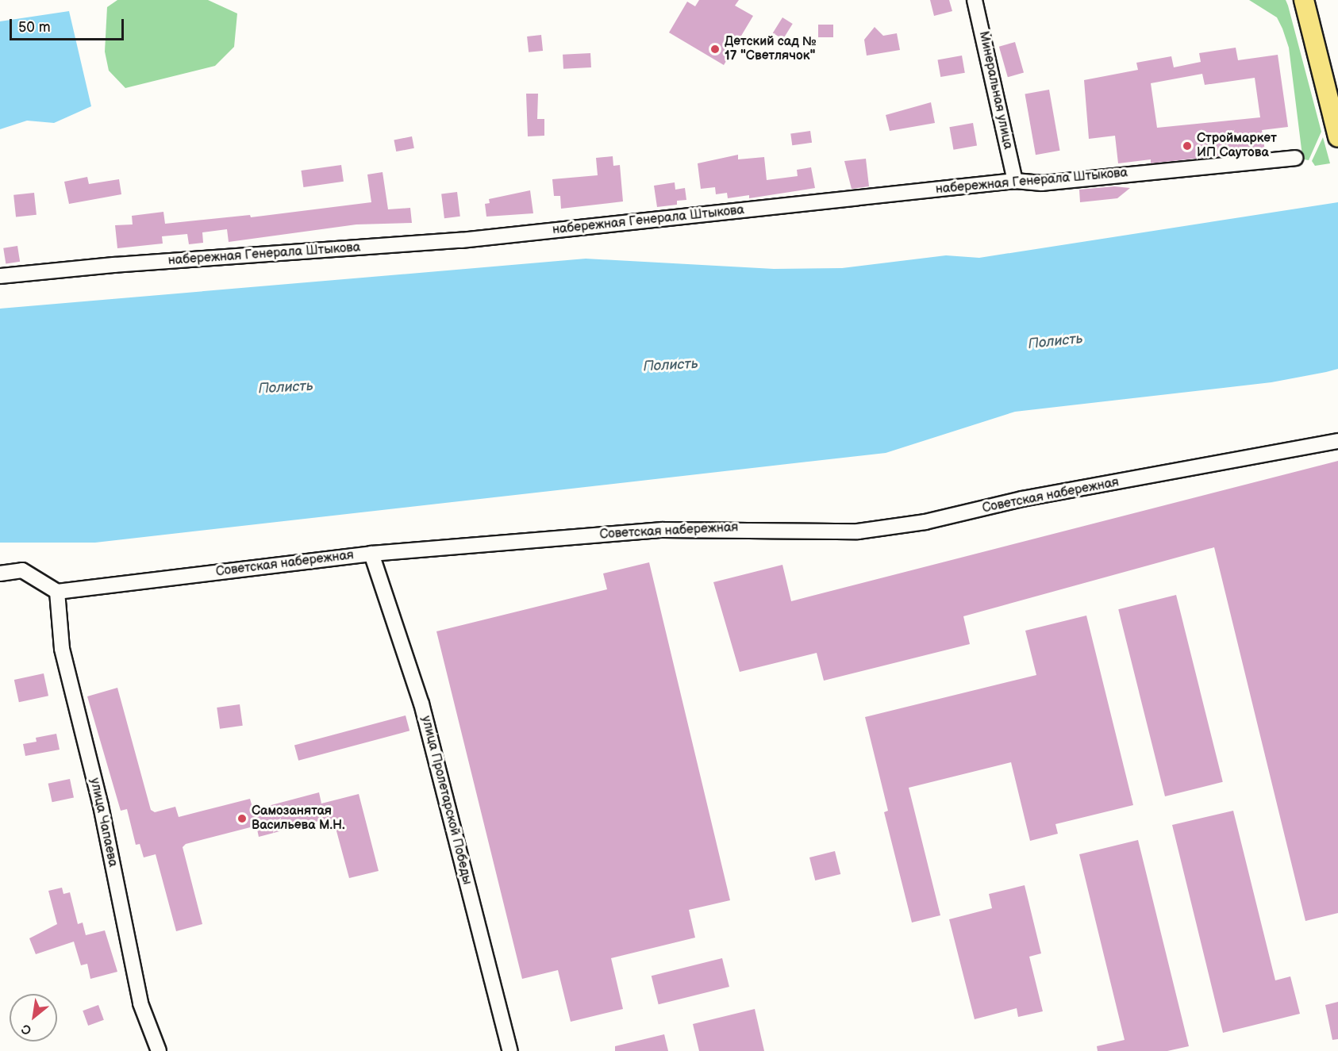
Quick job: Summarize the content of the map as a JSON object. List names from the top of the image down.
{
  "streets": {
    "street": [
      "Минеральная улица",
      "набережная Генерала Штыкова",
      "Советская набережная",
      "улица Пролетарской Победы",
      "улица Чапаева"
    ]
  },
  "crossings": [
    ["Минеральная улица", "набережная Генерала Штыкова"],
    ["Советская набережная", "улица Пролетарской Победы"],
    ["Советская набережная", "улица Чапаева"]
  ],
  "water": ["Полисть"],
  "places": ["Детский сад № 17 \"Светлячок\"", "Строймаркет ИП Саутова", "Самозанятая Васильева М.Н."],
  "scale_bar": "50 m",
  "north": "bottom left"
}
